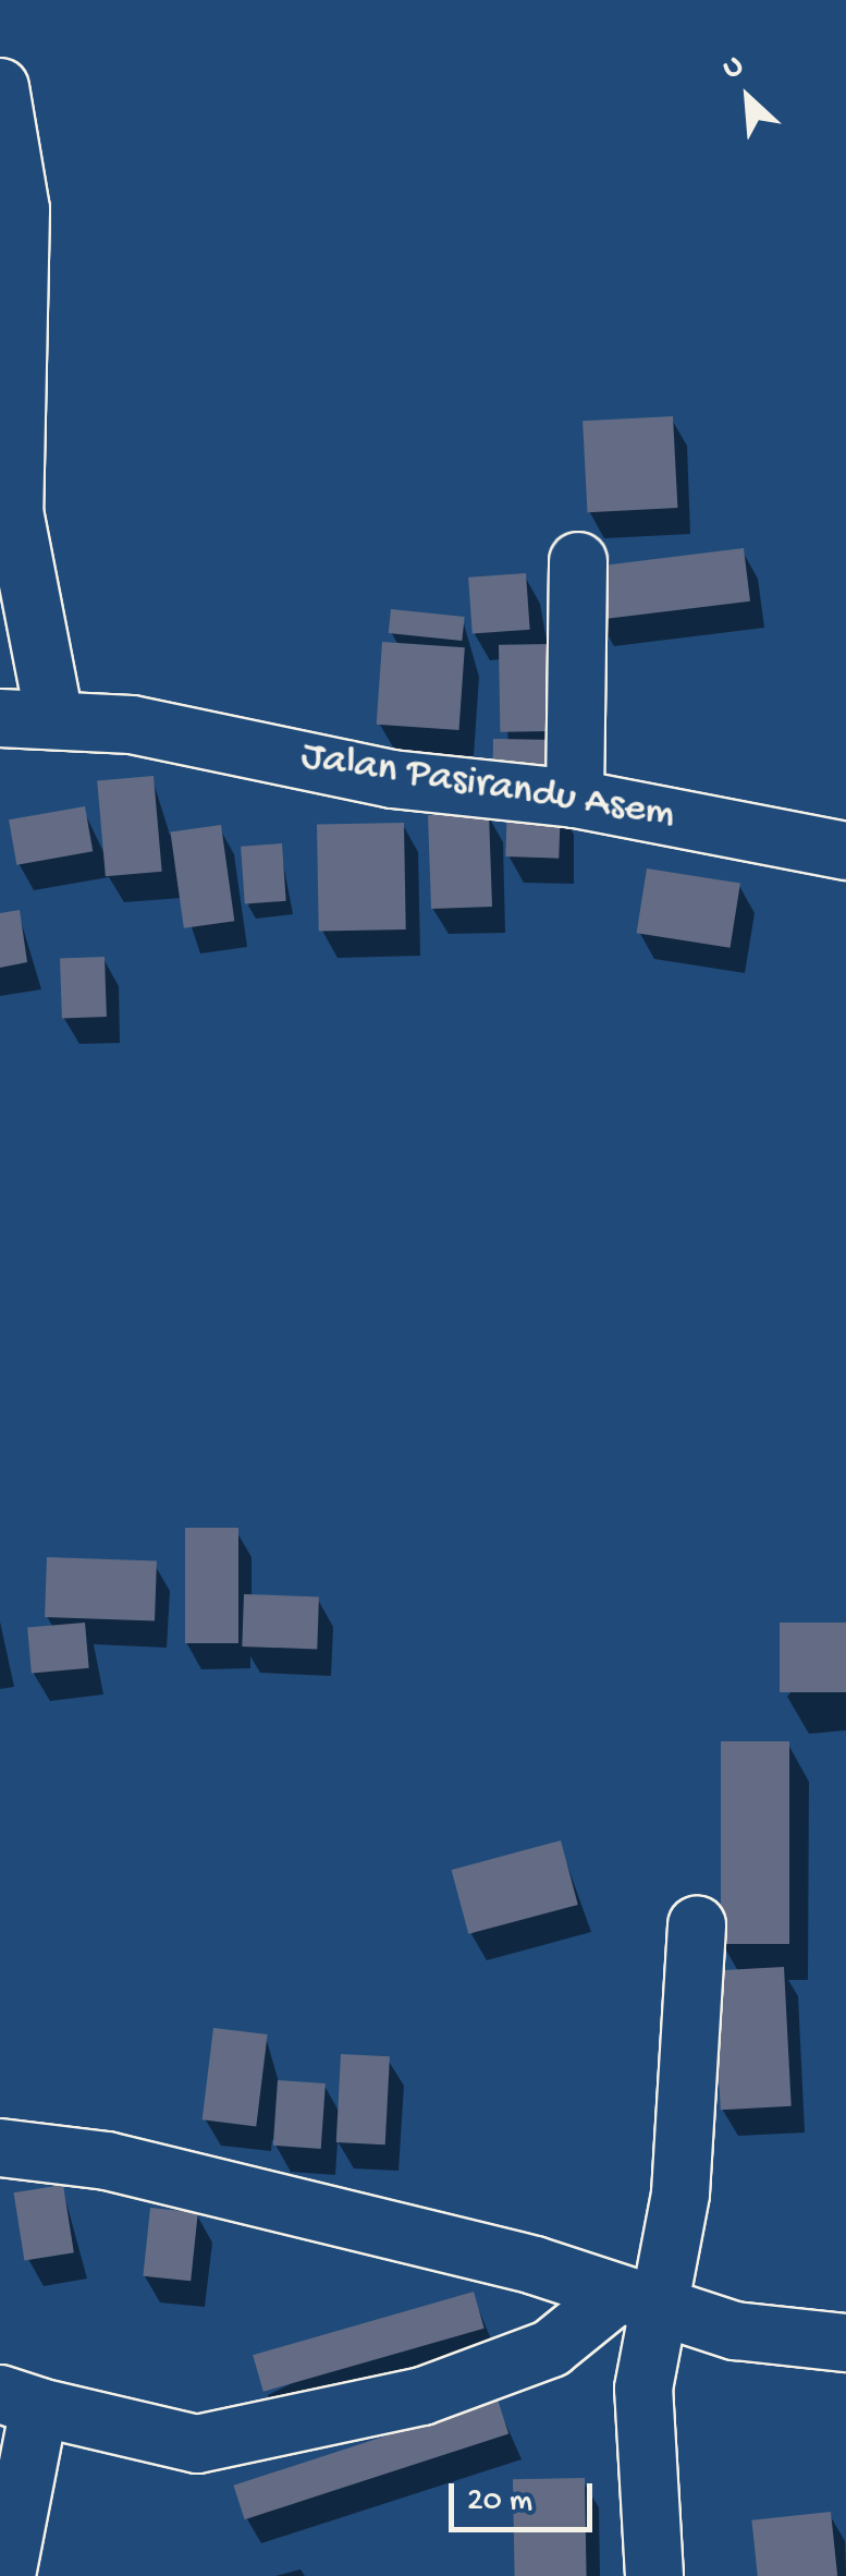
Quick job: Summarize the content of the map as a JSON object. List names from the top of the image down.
{
  "streets": {
    "street": ["Jalan Pasirandu Asem"]
  },
  "scale_bar": "20 m",
  "north": "top left"
}
